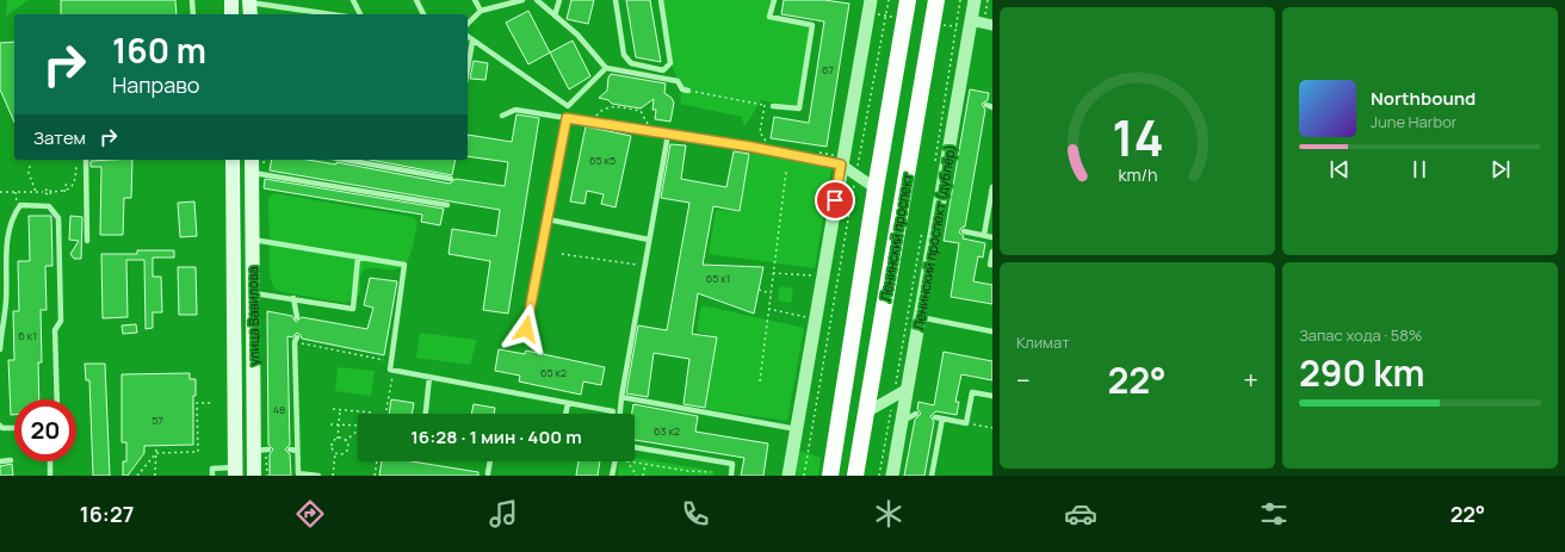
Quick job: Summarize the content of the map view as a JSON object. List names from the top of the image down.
{
  "streets": {
    "main road": ["Ленинский проспект", "улица Вавилова"],
    "street": ["Ленинский проспект (дублёр)"]
  },
  "house_numbers": [
    "67",
    "65 к5",
    "65 к1",
    "6 к1",
    "65 к2",
    "48",
    "57",
    "63 к2"
  ],
  "page": {
    "turn": ["160 m", "Направо"],
    "song": ["Northbound", "June Harbor"],
    "then": "Затем",
    "tile": [
      "Климат",
      ["Запас хода · 58%", "290 km"]
    ],
    "heat": ["−", "22°", "+"],
    "limit": "20",
    "trip": "16:28 · 1 мин · 400 m",
    "tabs": ["16:27", "22°"],
    "gauge": ["14", "km/h"]
  }
}
